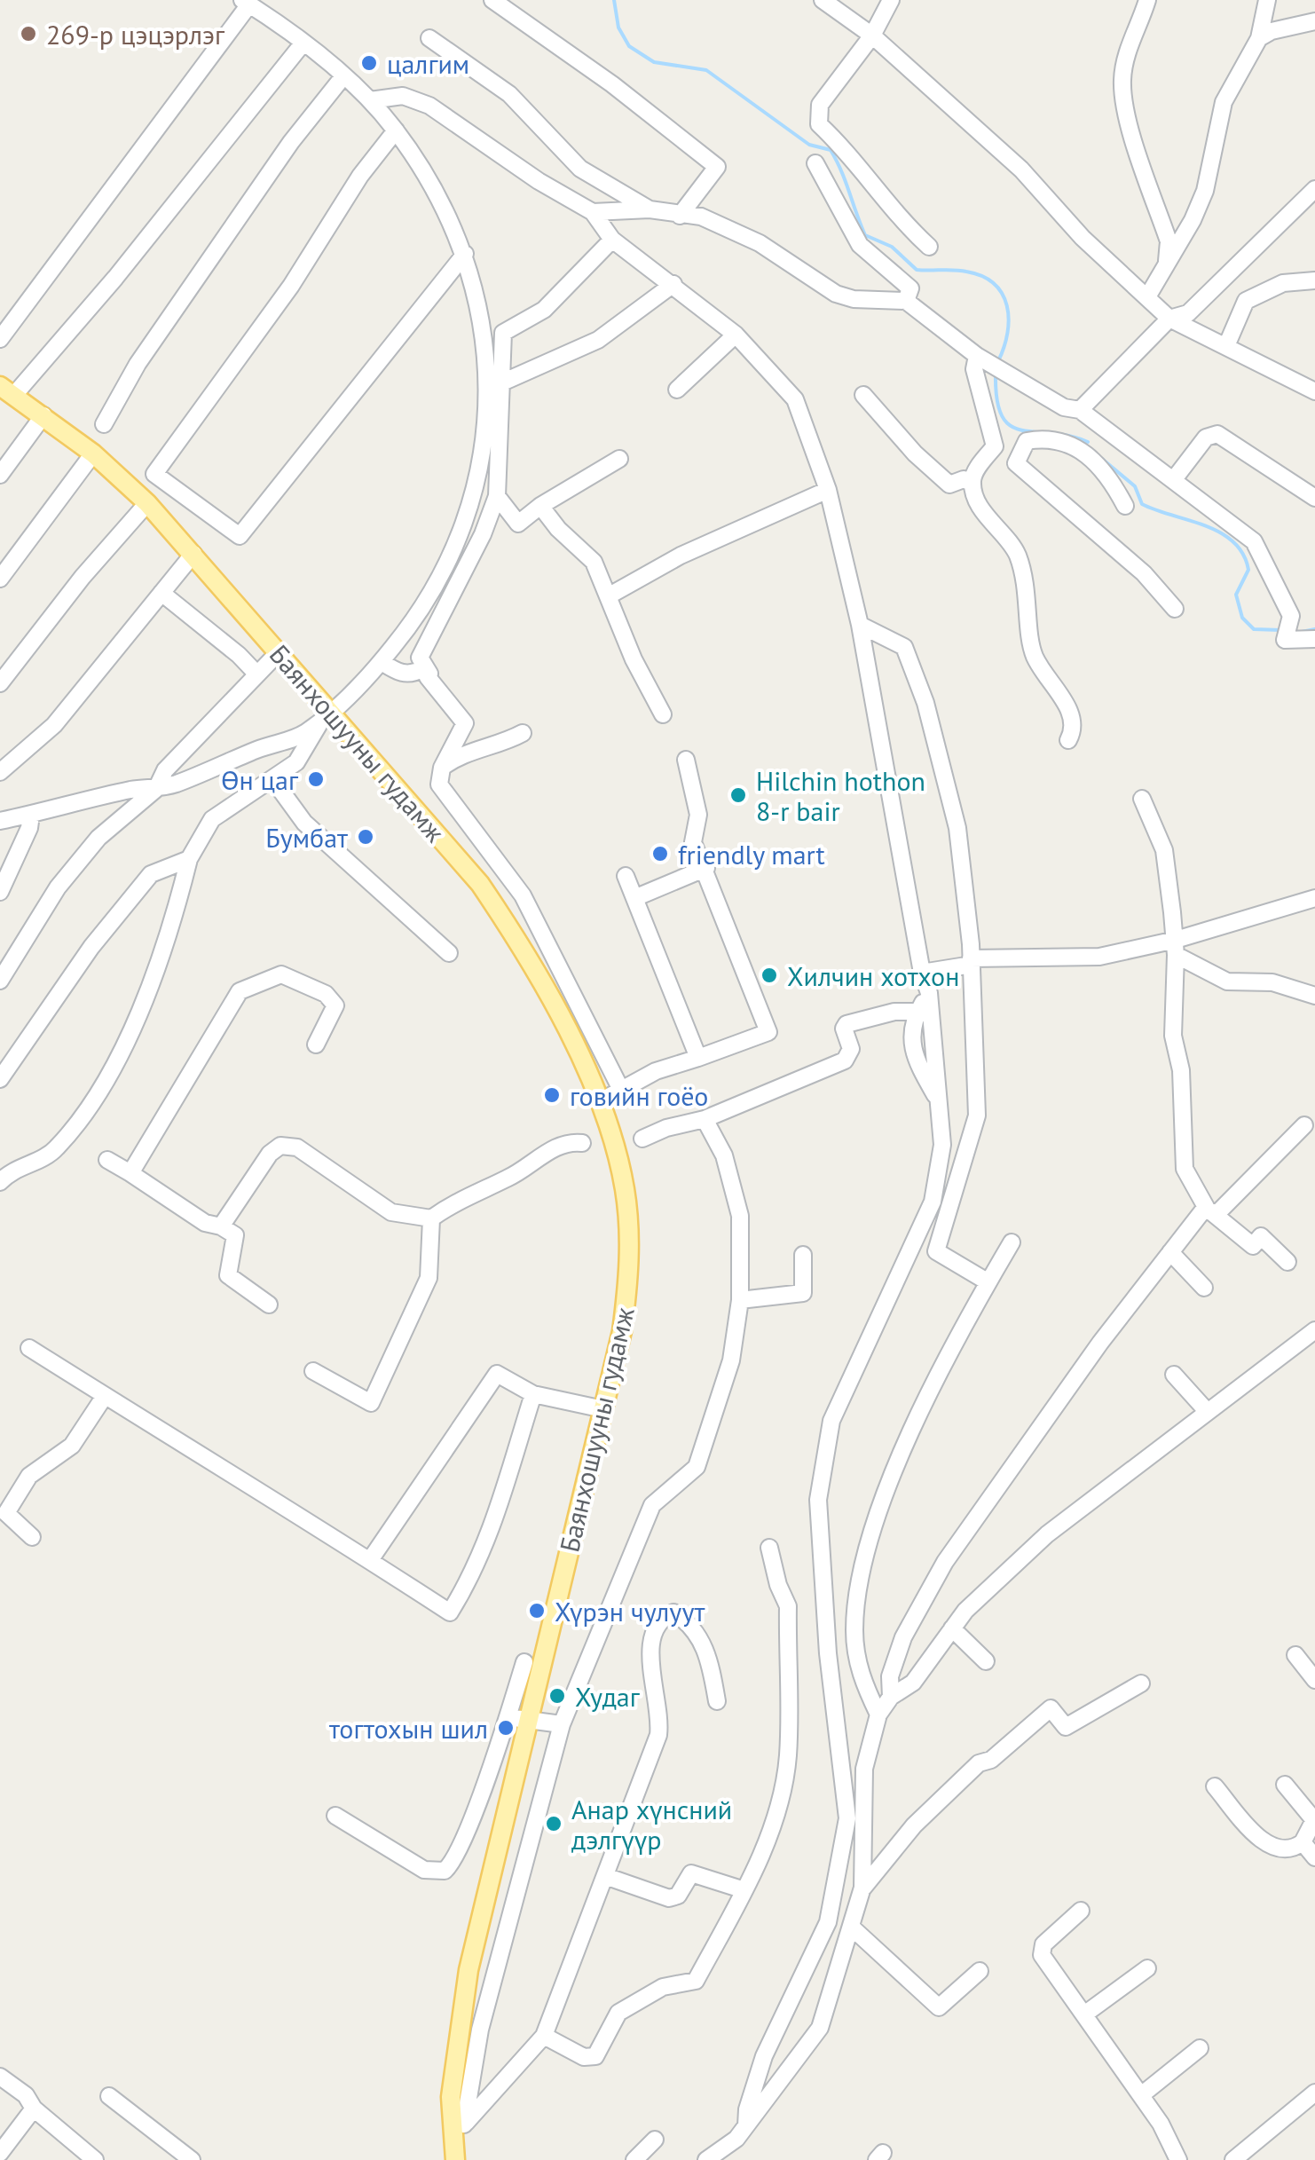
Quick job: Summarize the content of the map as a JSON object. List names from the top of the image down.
{
  "streets": {
    "main road": ["Баянхошууны гудамж"]
  },
  "places": [
    "269-р цэцэрлэг",
    "цалгим",
    "Өн цаг",
    "Hilchin hothon 8-r bair",
    "Бумбат",
    "friendly mart",
    "Хилчин хотхон",
    "говийн гоёо",
    "Хүрэн чулуут",
    "Худаг",
    "тогтохын шил",
    "Анар хүнсний дэлгүүр"
  ]
}
